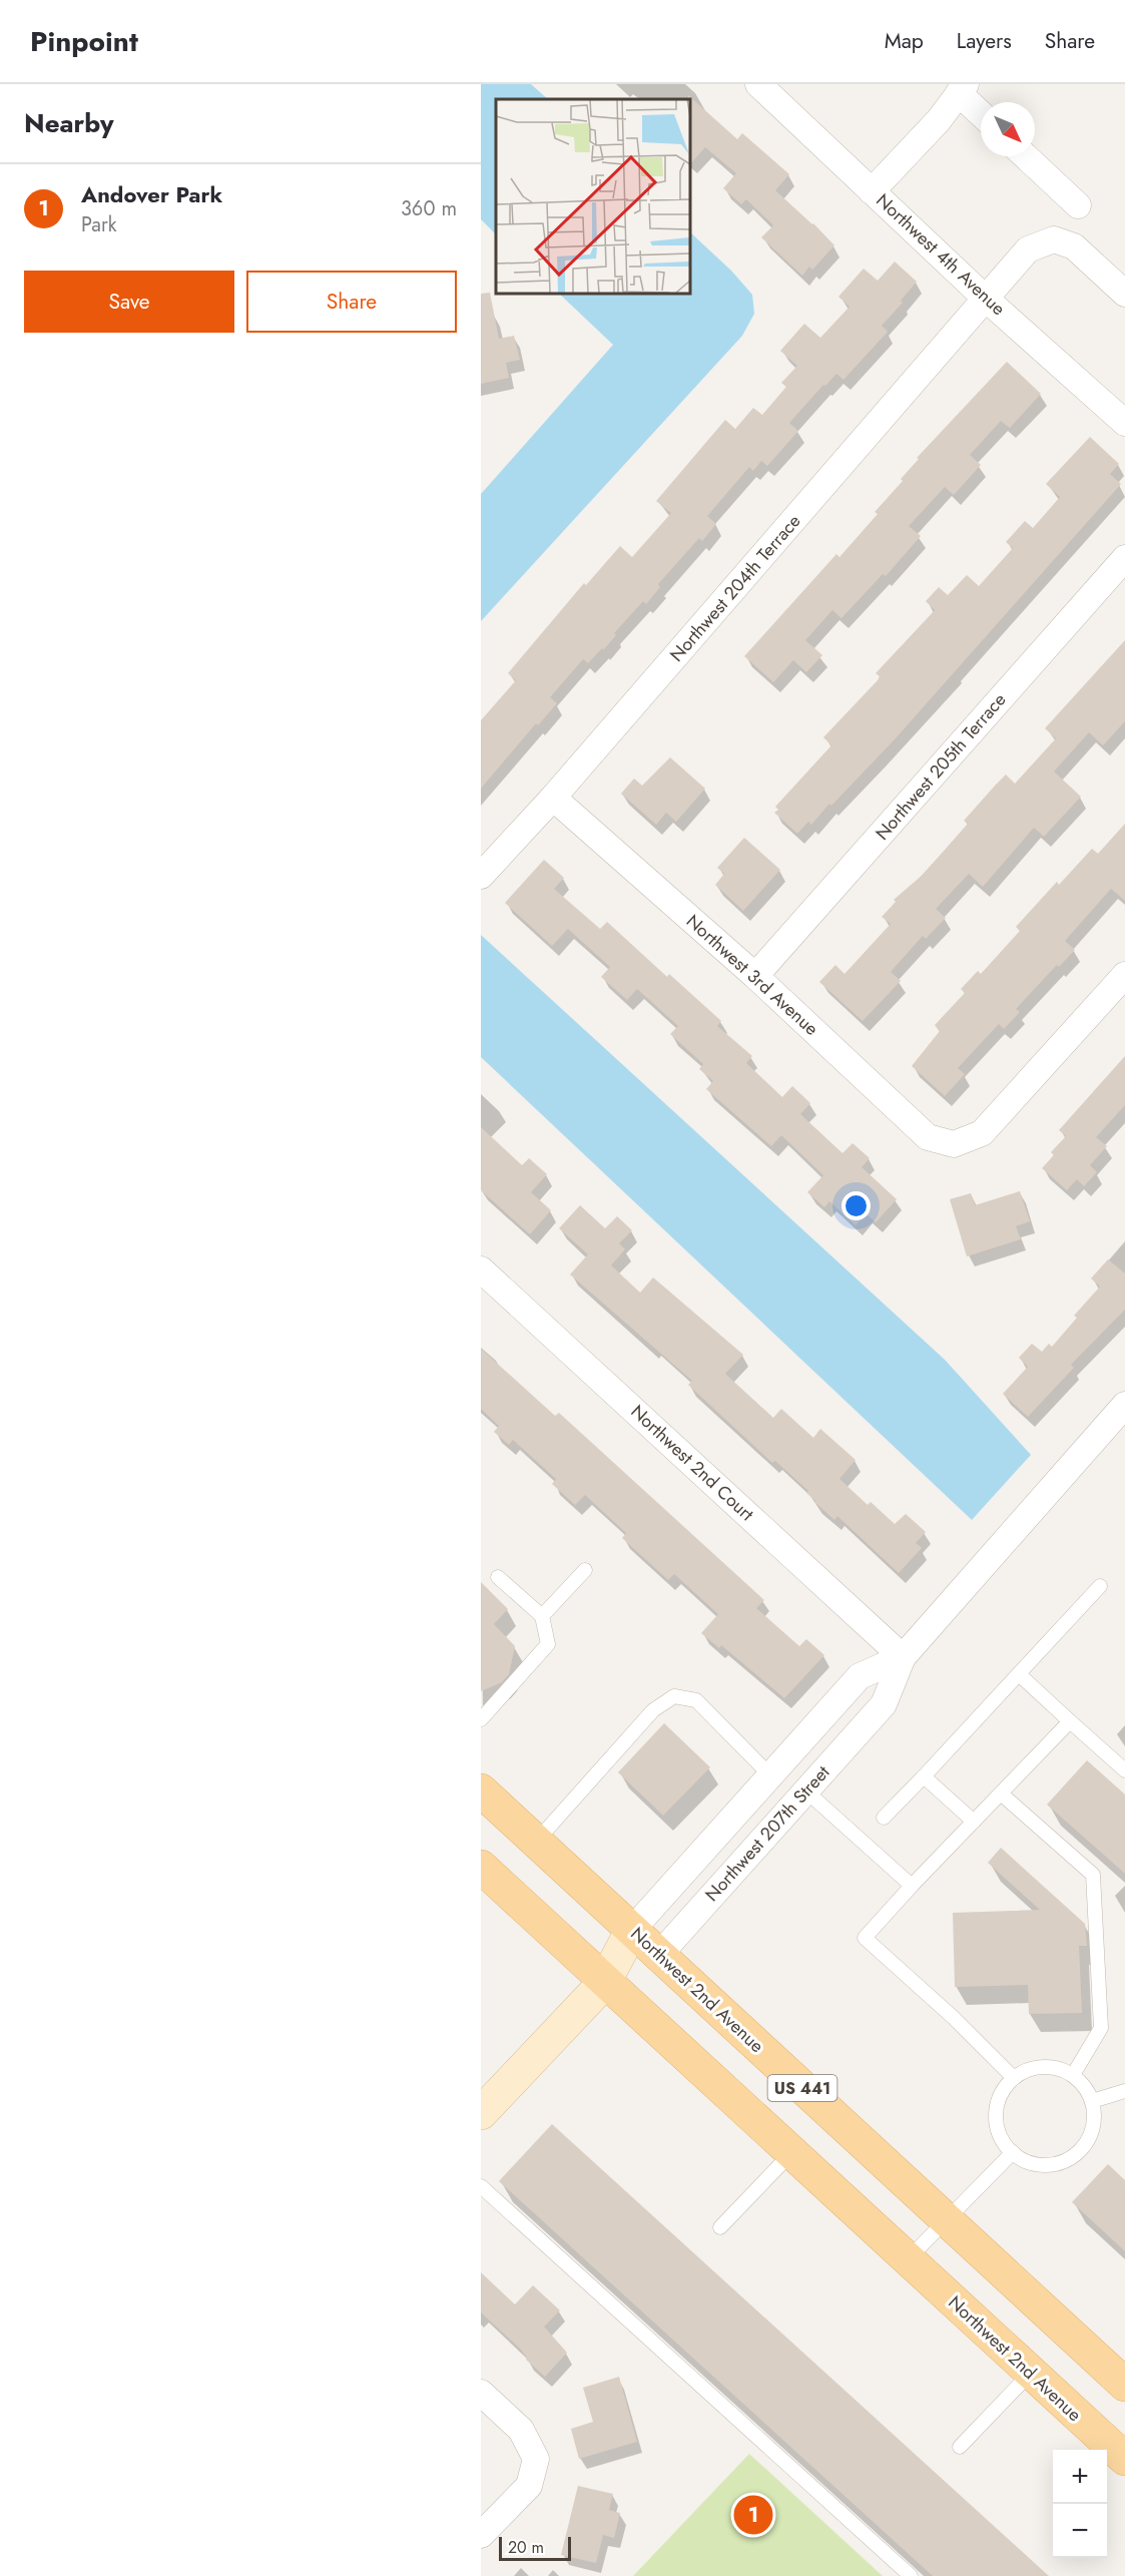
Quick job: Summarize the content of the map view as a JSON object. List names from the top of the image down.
{
  "streets": {
    "main road": ["Northwest 2nd Avenue", "US 441"],
    "street": [
      "Northwest 4th Avenue",
      "Northwest 204th Terrace",
      "Northwest 205th Terrace",
      "Northwest 3rd Avenue",
      "Northwest 2nd Court",
      "Northwest 207th Street"
    ]
  },
  "crossings": [
    ["Northwest 4th Avenue", "Northwest 204th Terrace"],
    ["Northwest 204th Terrace", "Northwest 3rd Avenue"],
    ["Northwest 205th Terrace", "Northwest 3rd Avenue"],
    ["Northwest 2nd Court", "Northwest 207th Street"],
    ["Northwest 207th Street", "Northwest 2nd Avenue"]
  ],
  "scale_bar": "20 m",
  "north": "bottom right",
  "page": {
    "header": "Pinpoint",
    "nav": ["Map", "Layers", "Share"],
    "heading": "Nearby",
    "list": [
      {
        "mark": "1",
        "name": "Andover Park",
        "note": "Park",
        "value": "360 m"
      }
    ],
    "buttons": ["Save", "Share"],
    "map_buttons": ["+", "−"],
    "pins": "1",
    "scale": "20 m"
  }
}
